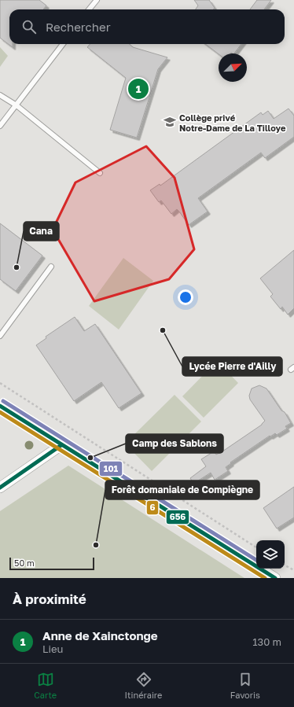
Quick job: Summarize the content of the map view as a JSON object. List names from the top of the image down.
{
  "places": {
    "school or university": ["Collège privé Notre-Dame de La Tilloye"],
    "other": [
      "Cana",
      "Lycée Pierre d'Ailly",
      "Camp des Sablons",
      "Forêt domaniale de Compiègne"
    ]
  },
  "lines": ["transit line 101", "transit line 656", "transit line 6"],
  "scale_bar": "50 m",
  "north": "top right",
  "page": {
    "search": "Rechercher",
    "pins": "1",
    "scale": "50 m",
    "heading": "À proximité",
    "list": [
      {
        "mark": "1",
        "name": "Anne de Xainctonge",
        "note": "Lieu",
        "value": "130 m"
      }
    ],
    "nav": ["Carte", "Itinéraire", "Favoris"]
  }
}
